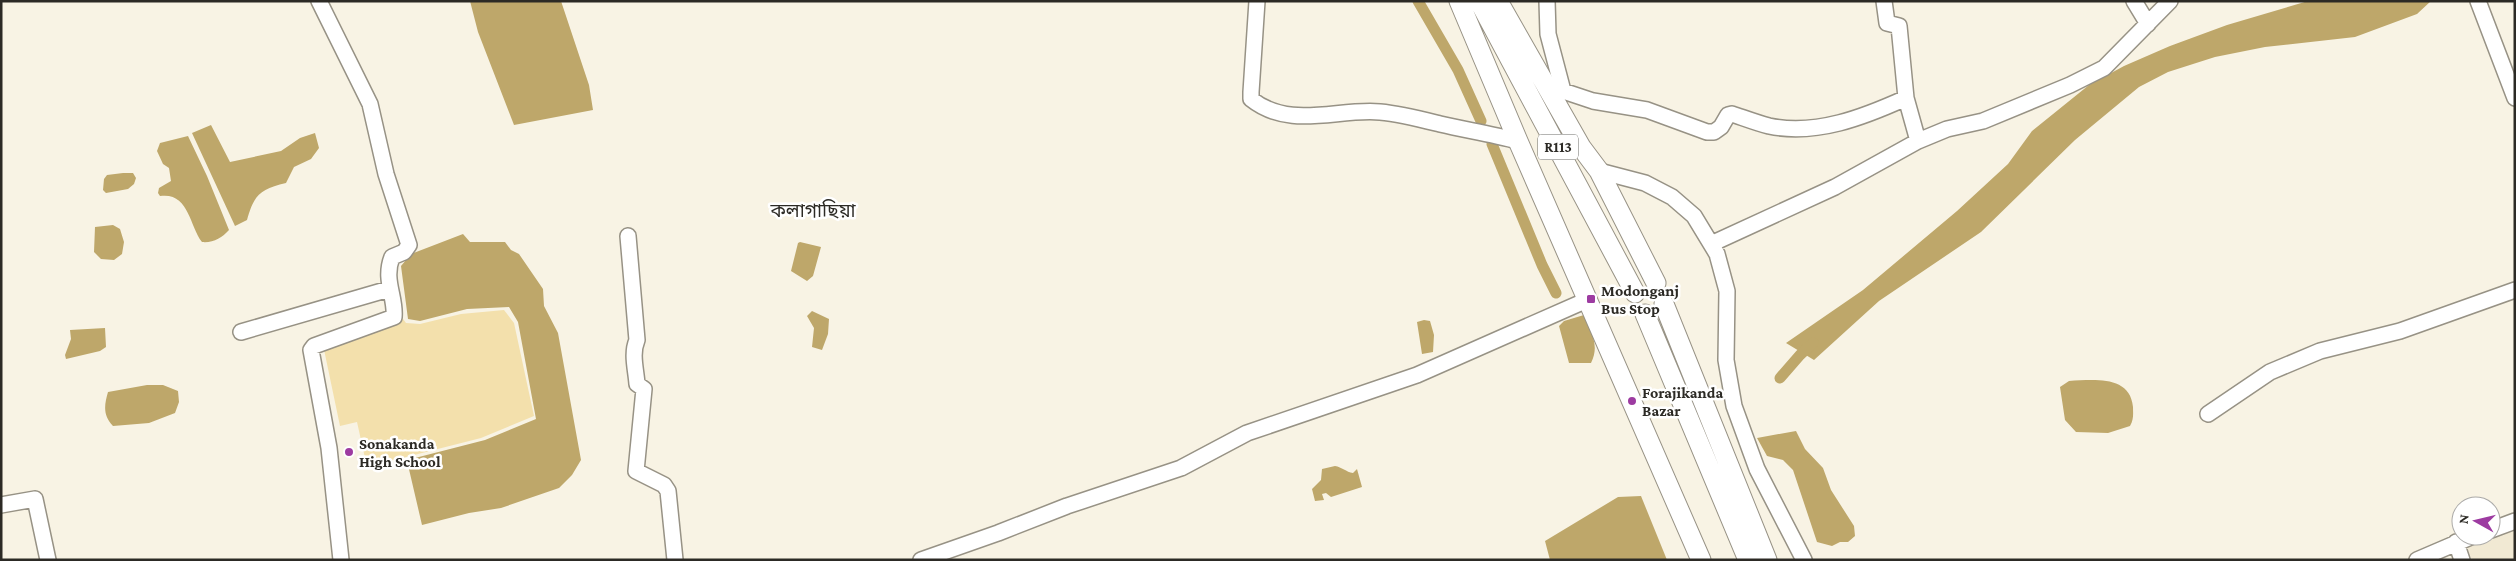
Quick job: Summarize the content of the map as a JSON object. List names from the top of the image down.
{
  "streets": {
    "main road": ["R113"]
  },
  "districts": ["কলাগাছিয়া"],
  "places": {
    "transit": ["Modonganj Bus Stop"],
    "other": ["Forajikanda Bazar", "Sonakanda High School"]
  },
  "north": "left"
}
